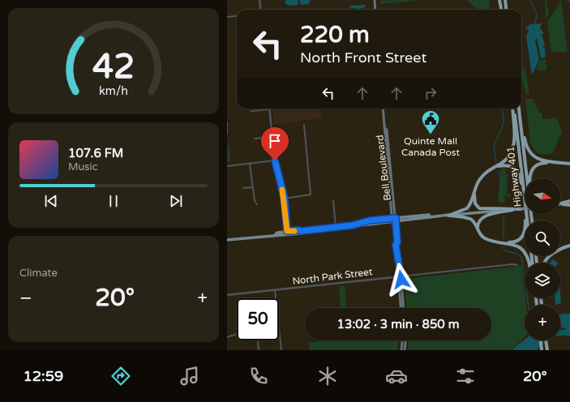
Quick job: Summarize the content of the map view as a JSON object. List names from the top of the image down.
{
  "streets": {
    "highway": ["Highway 401"],
    "main road": ["Bell Boulevard"],
    "street": ["North Park Street"]
  },
  "crossings": [
    ["Bell Boulevard", "North Park Street"]
  ],
  "places": {
    "public building": ["Quinte Mall Canada Post"]
  },
  "north": "right",
  "page": {
    "turn": ["220 m", "North Front Street"],
    "song": ["107.6 FM", "Music"],
    "map_buttons": "+",
    "tile": "Climate",
    "heat": ["−", "20°", "+"],
    "limit": "50",
    "trip": "13:02 · 3 min · 850 m",
    "tabs": ["12:59", "20°"],
    "gauge": ["42", "km/h"]
  }
}
